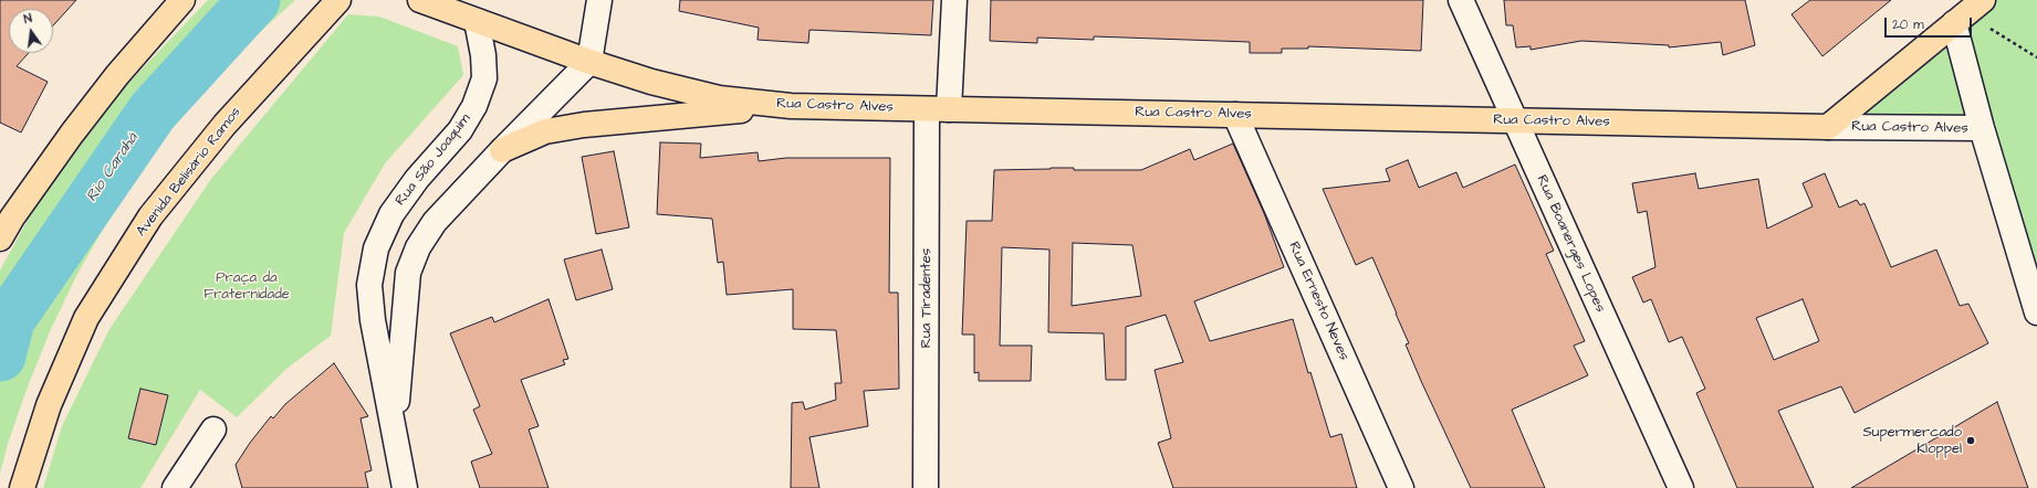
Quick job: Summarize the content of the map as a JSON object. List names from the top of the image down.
{
  "streets": {
    "main road": ["Rua Castro Alves", "Avenida Belisário Ramos"],
    "street": [
      "Rua São Joaquim",
      "Rua Boanerges Lopes",
      "Rua Tiradentes",
      "Rua Ernesto Neves"
    ]
  },
  "crossings": [
    ["Rua Castro Alves", "Rua São Joaquim"],
    ["Rua Castro Alves", "Rua Boanerges Lopes"],
    ["Rua Castro Alves", "Rua Tiradentes"],
    ["Rua Castro Alves", "Rua Ernesto Neves"]
  ],
  "water": ["Rio Carahá"],
  "parks": ["Praça da Fraternidade"],
  "places": ["Supermercado Kloppel"],
  "scale_bar": "20 m",
  "north": "top"
}
